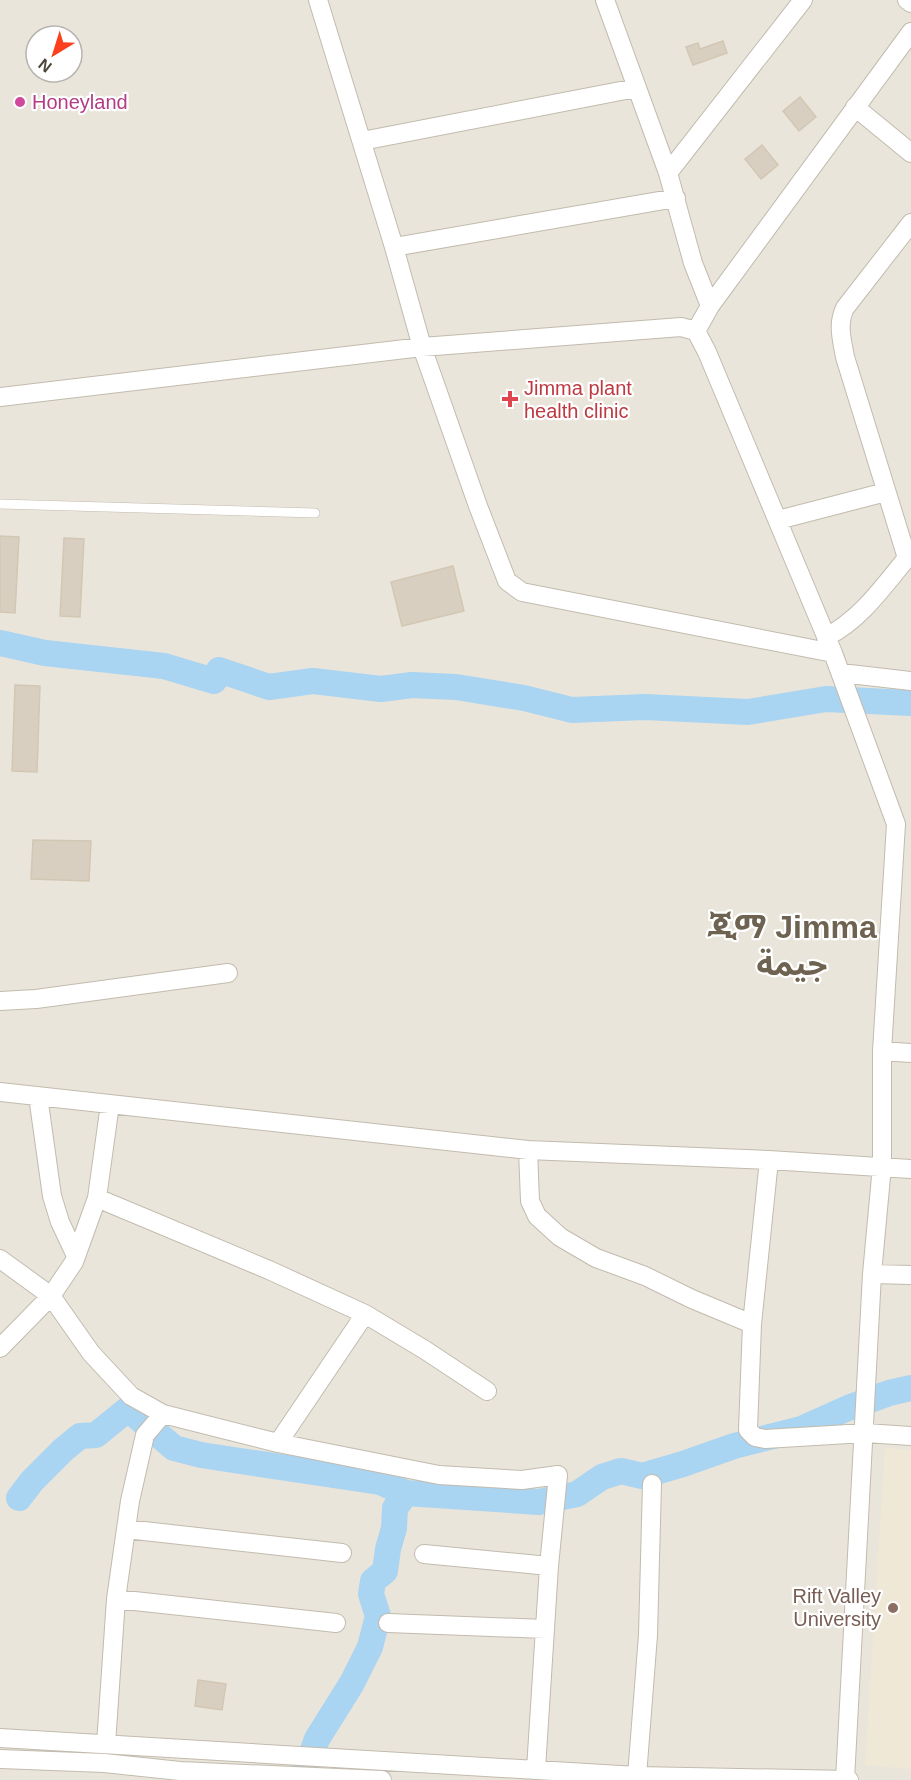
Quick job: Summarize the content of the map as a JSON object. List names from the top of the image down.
{
  "districts": ["ጂማ Jimma جيمة"],
  "places": {
    "other": ["Honeyland", "Rift Valley University"],
    "health": ["Jimma plant health clinic"]
  },
  "north": "bottom left"
}
